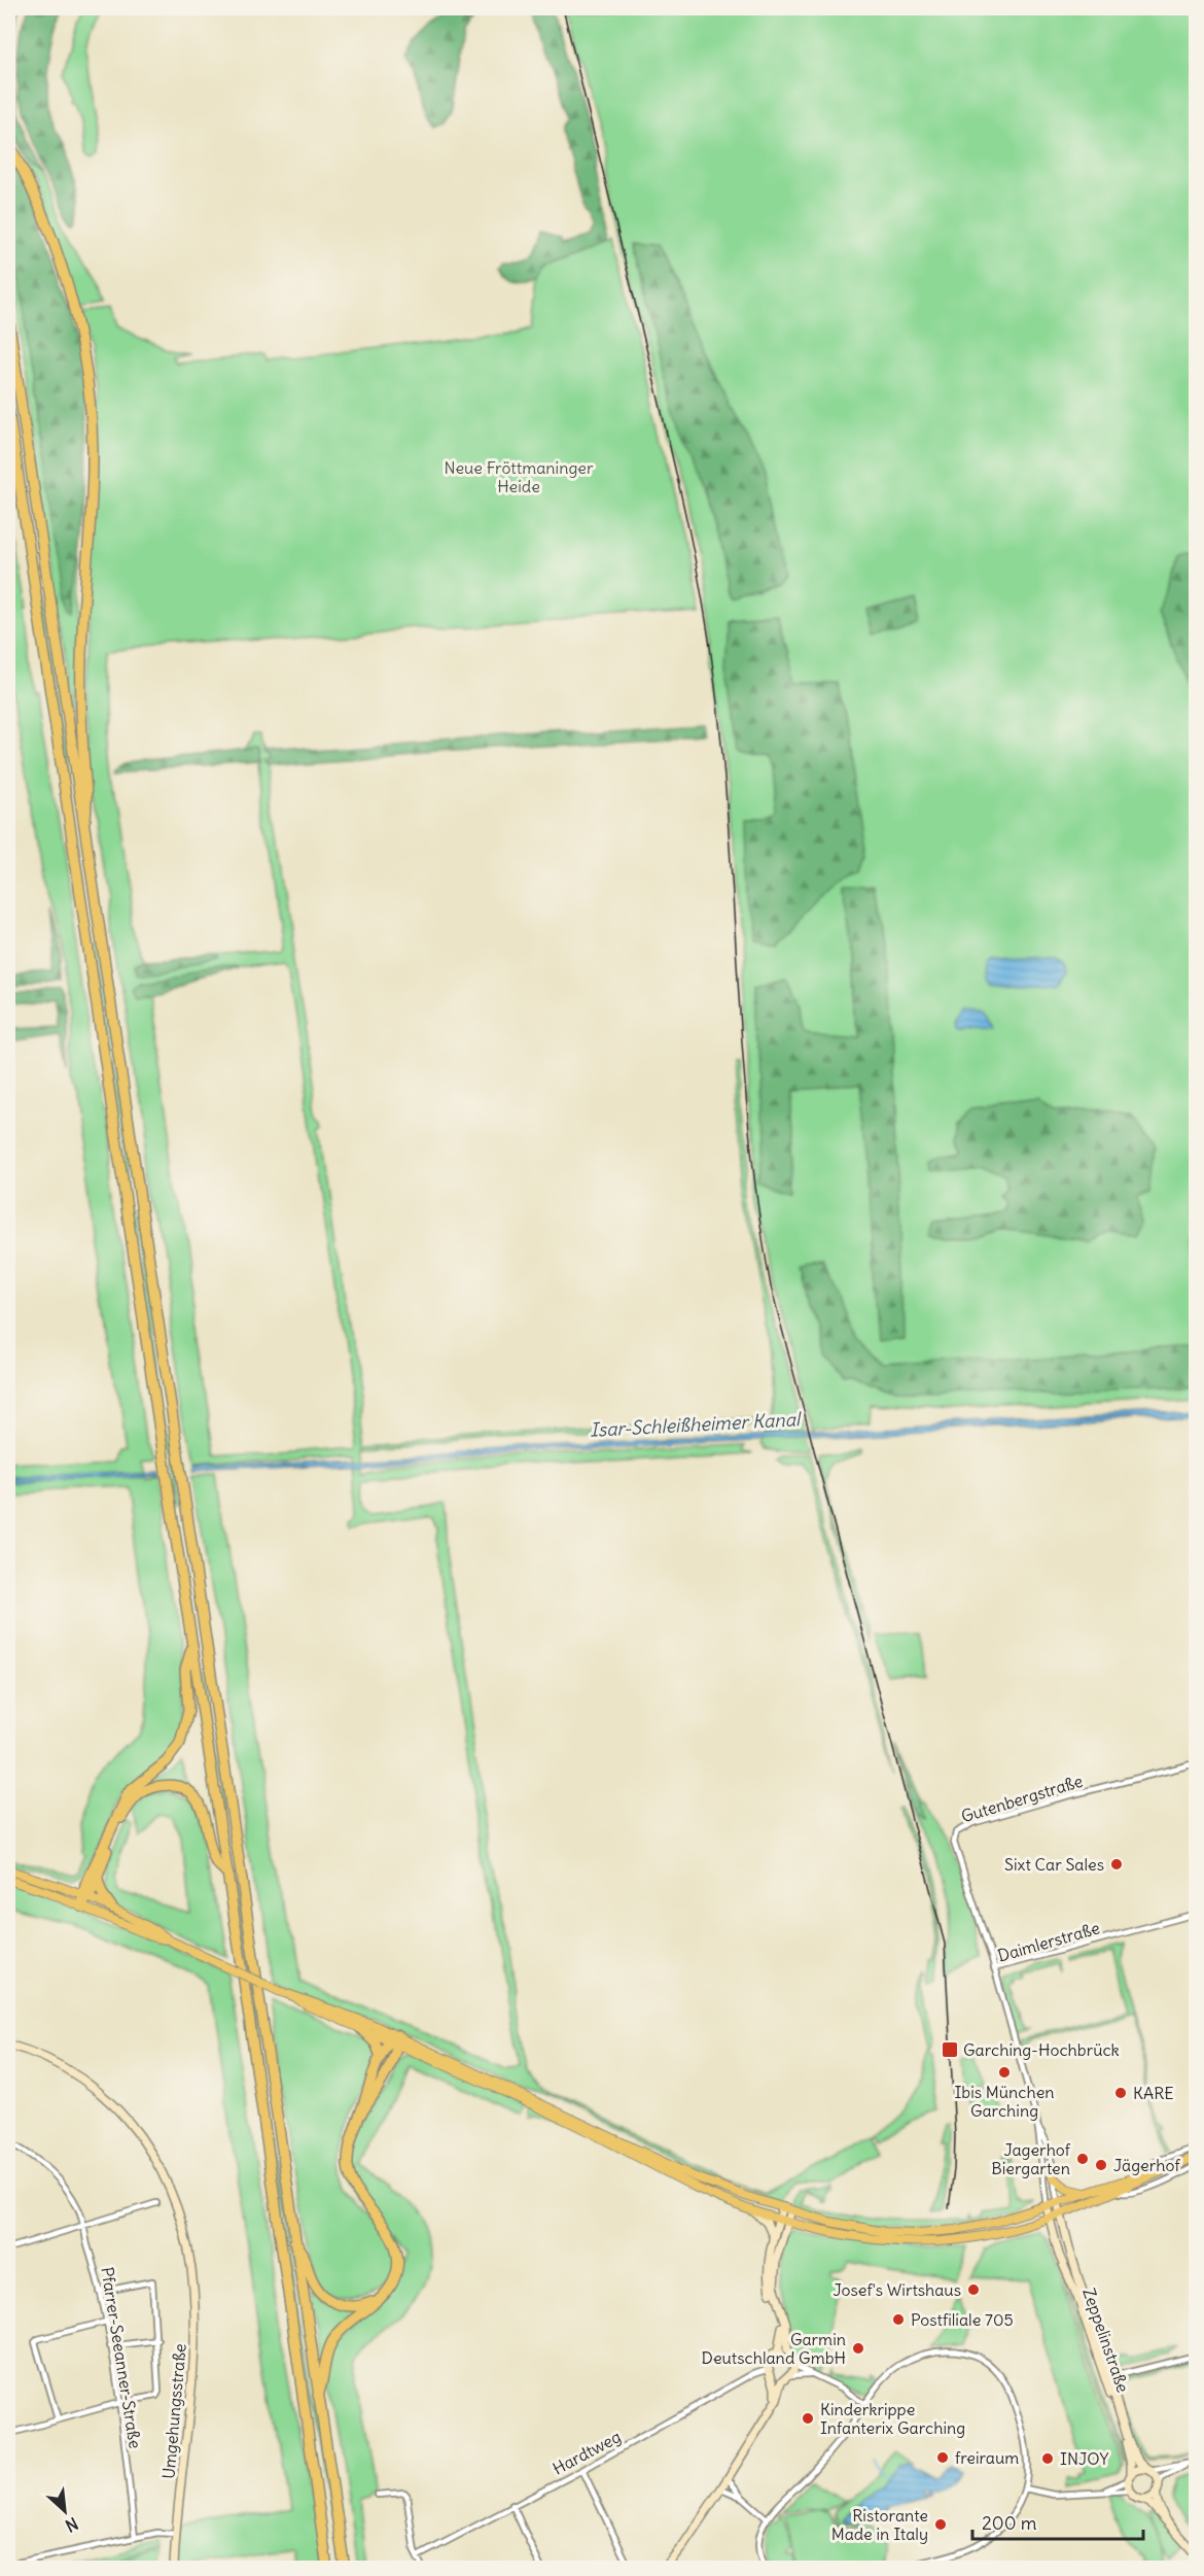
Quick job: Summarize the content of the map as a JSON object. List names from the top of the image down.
{
  "streets": {
    "street": [
      "Gutenbergstraße",
      "Daimlerstraße",
      "Zeppelinstraße",
      "Pfarrer-Seeanner-Straße",
      "Umgehungsstraße",
      "Hardtweg"
    ]
  },
  "crossings": [
    ["Gutenbergstraße", "Daimlerstraße"],
    ["Daimlerstraße", "Zeppelinstraße"]
  ],
  "water": ["Isar-Schleißheimer Kanal"],
  "parks": ["Neue Fröttmaninger Heide"],
  "places": {
    "other": [
      "Sixt Car Sales",
      "Ibis München Garching",
      "KARE",
      "Jagerhof Biergarten",
      "Jägerhof",
      "Josef's Wirtshaus",
      "Postfiliale 705",
      "Garmin Deutschland GmbH",
      "Kinderkrippe Infanterix Garching",
      "freiraum",
      "INJOY",
      "Ristorante Made in Italy"
    ],
    "transit": ["Garching-Hochbrück"]
  },
  "scale_bar": "200 m",
  "north": "bottom right"
}
